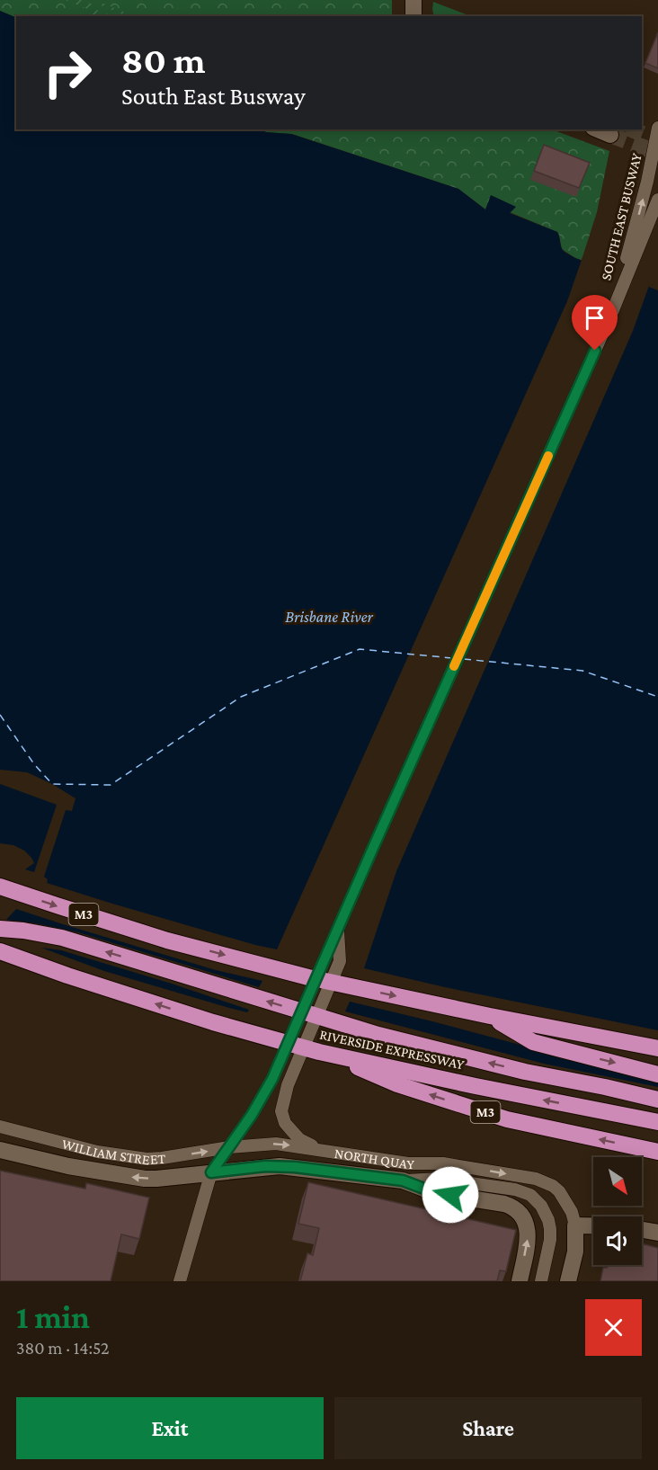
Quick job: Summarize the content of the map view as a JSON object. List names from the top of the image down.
{
  "streets": {
    "highway": ["M3", "RIVERSIDE EXPRESSWAY"],
    "street": ["WILLIAM STREET", "NORTH QUAY"],
    "lane": ["SOUTH EAST BUSWAY"]
  },
  "crossings": [
    ["SOUTH EAST BUSWAY", "WILLIAM STREET"],
    ["SOUTH EAST BUSWAY", "NORTH QUAY"],
    ["M3", "RIVERSIDE EXPRESSWAY"],
    ["WILLIAM STREET", "NORTH QUAY"]
  ],
  "water": ["Brisbane River"],
  "north": "bottom right",
  "page": {
    "turn": ["80 m", "South East Busway"],
    "heading": ["1 min", "380 m · 14:52"],
    "buttons": ["Exit", "Share"]
  }
}
